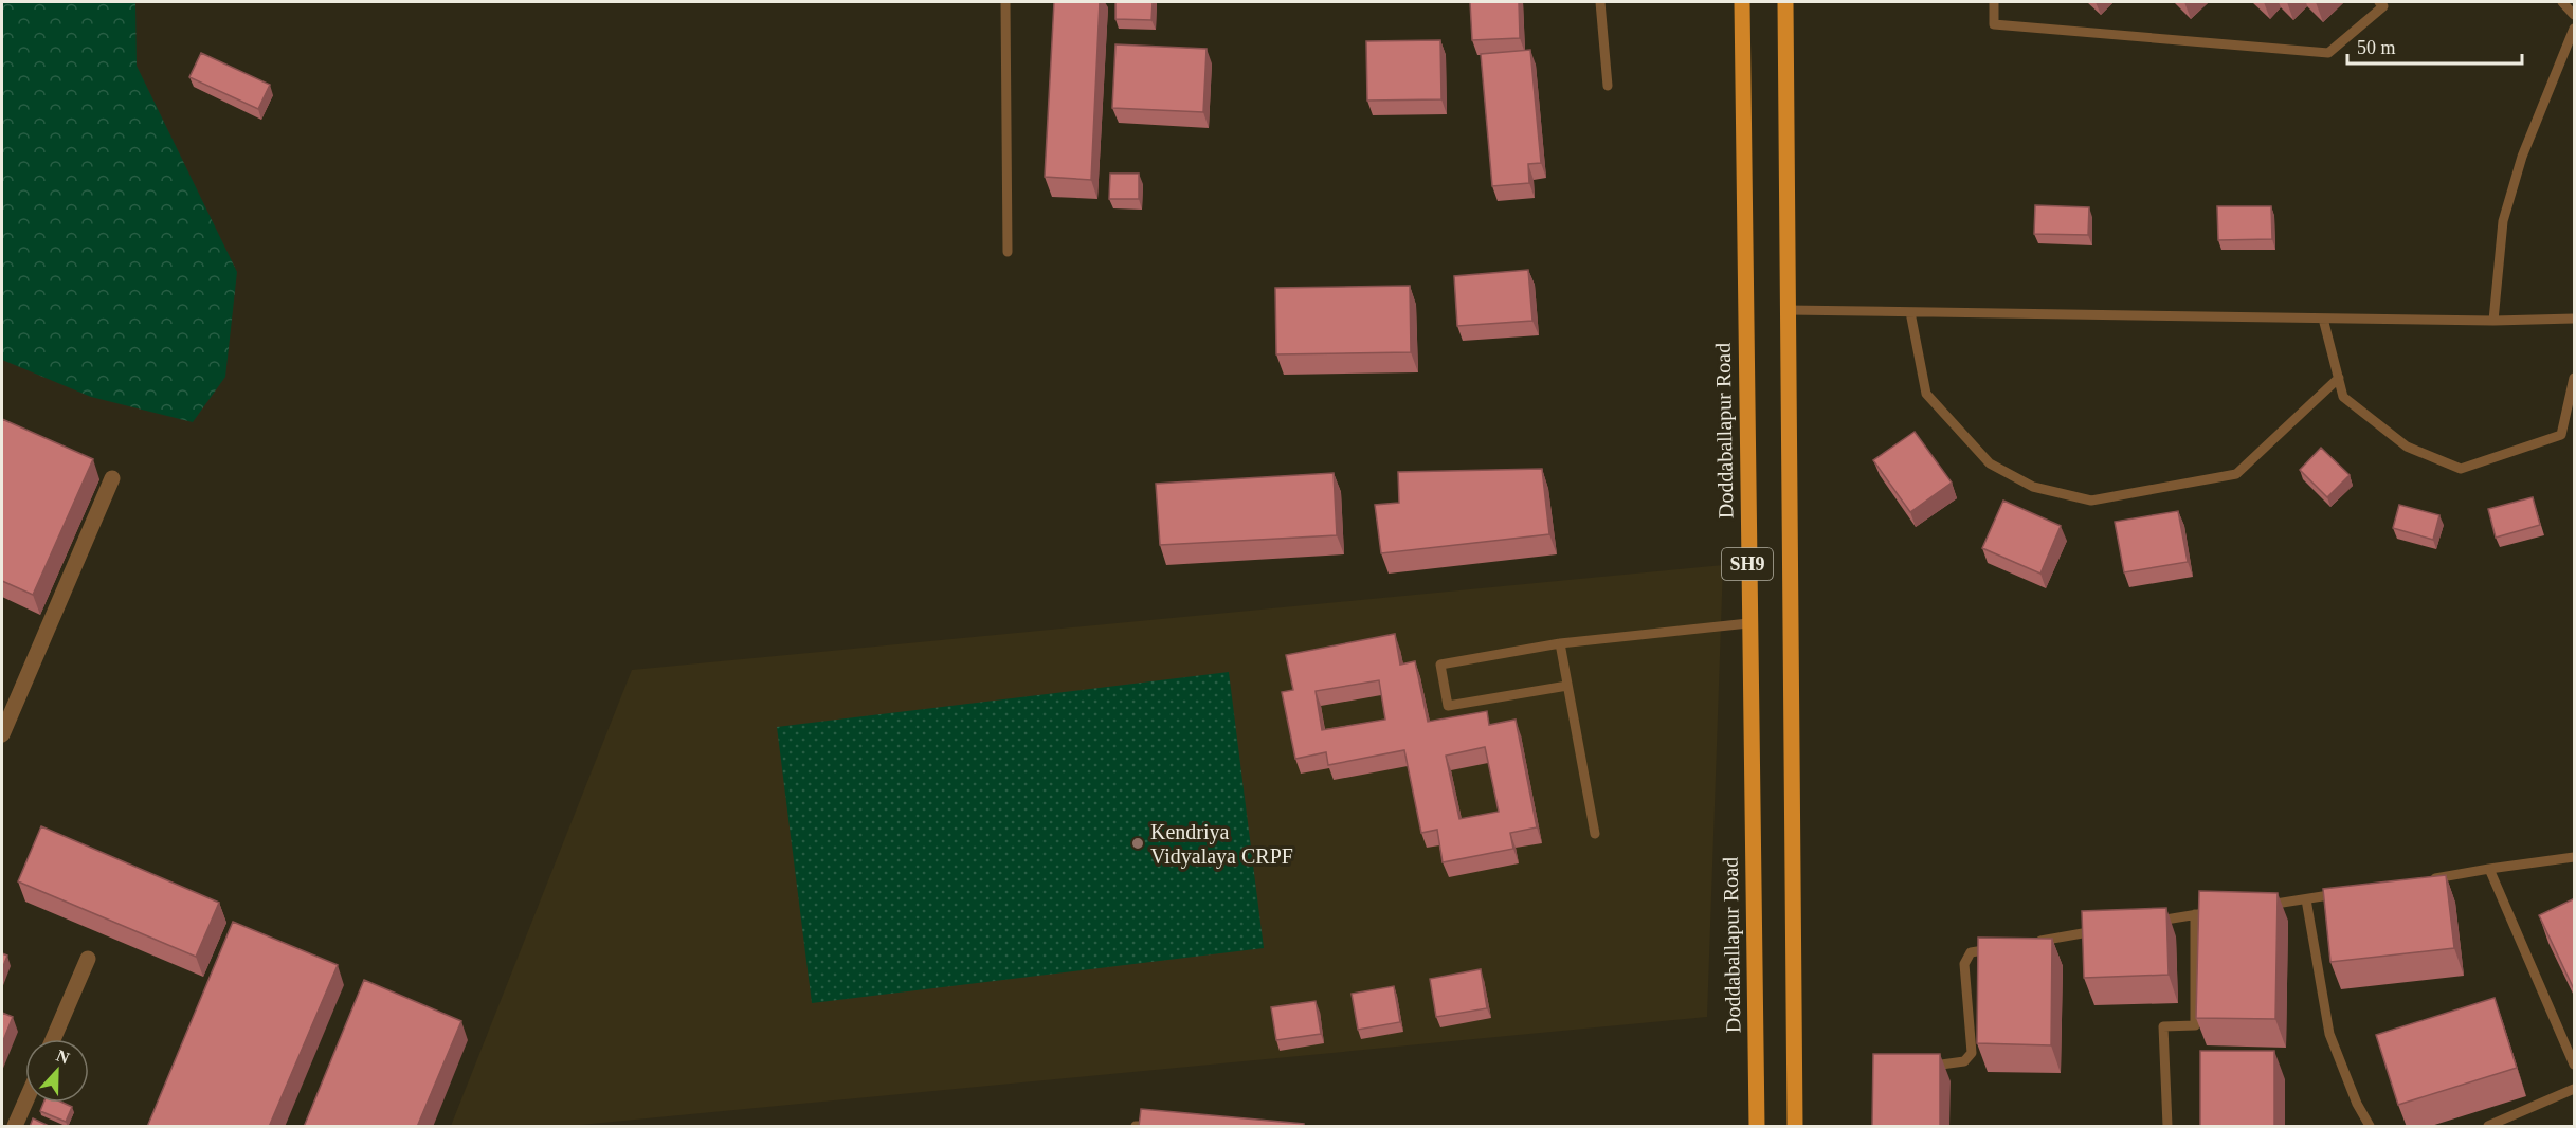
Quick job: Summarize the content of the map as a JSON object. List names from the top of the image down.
{
  "streets": {
    "main road": ["Doddaballapur Road", "SH9"]
  },
  "places": ["Kendriya Vidyalaya CRPF"],
  "scale_bar": "50 m",
  "north": "top"
}
